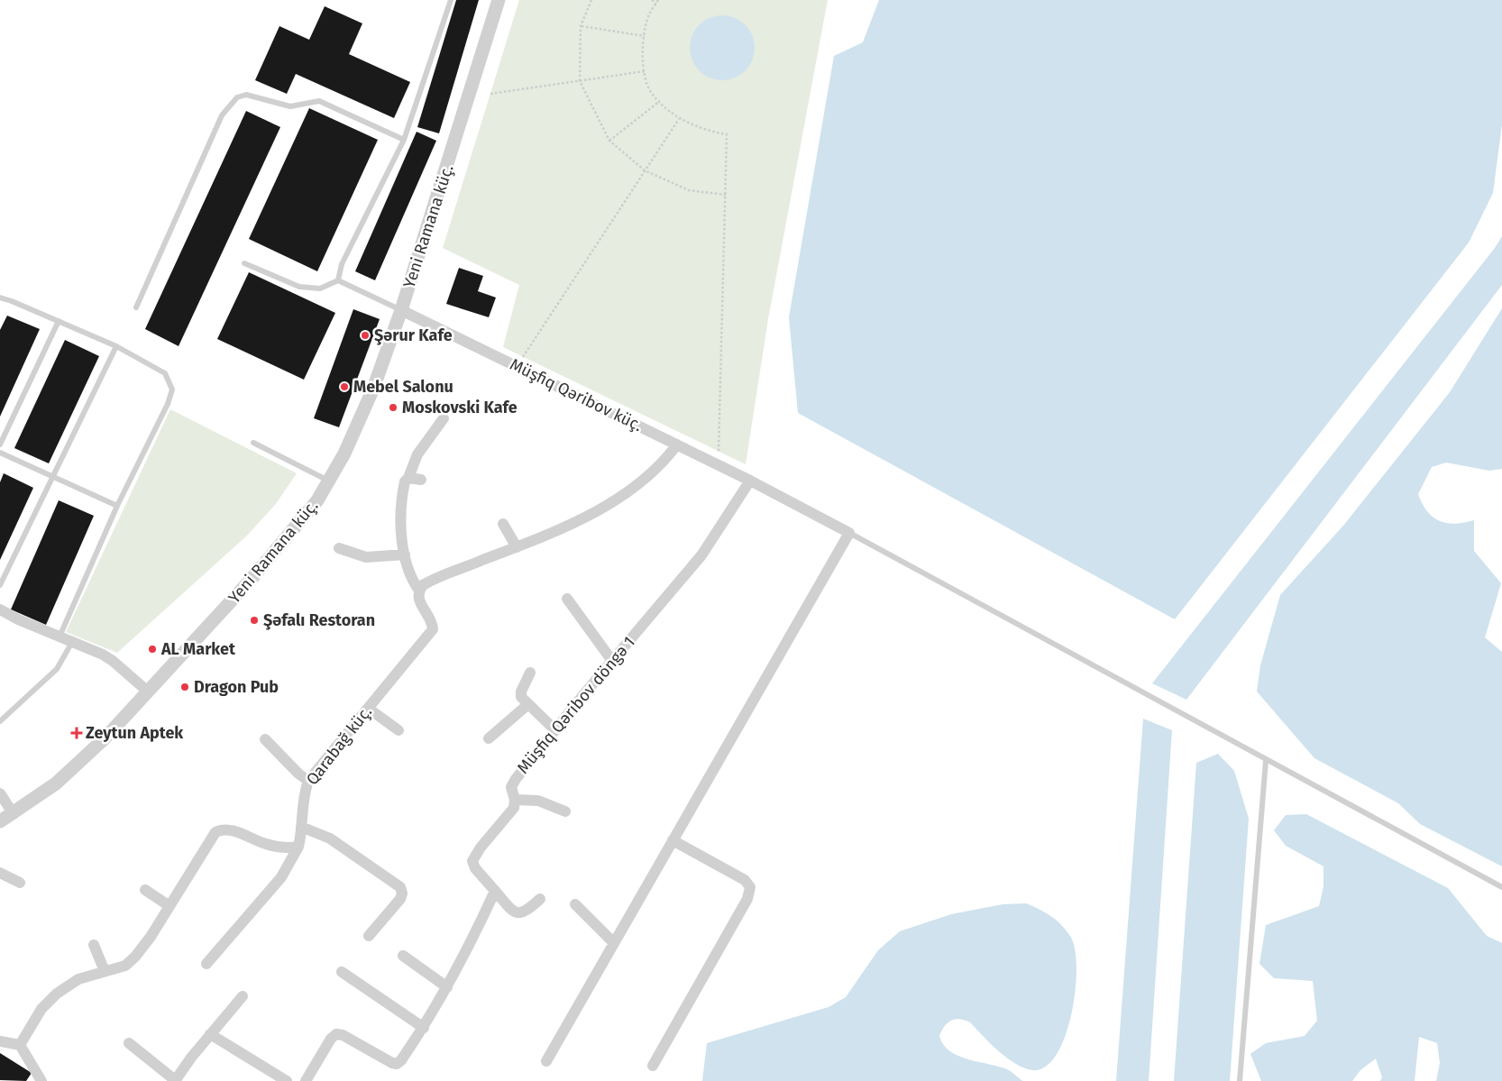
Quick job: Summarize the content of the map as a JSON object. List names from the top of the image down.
{
  "streets": {
    "street": [
      "Yeni Ramana küç.",
      "Müşfiq Qəribov küç.",
      "Müşfiq Qəribov döngə 1",
      "Qarabağ küç."
    ]
  },
  "crossings": [
    ["Yeni Ramana küç.", "Müşfiq Qəribov küç."],
    ["Müşfiq Qəribov küç.", "Müşfiq Qəribov döngə 1"]
  ],
  "places": {
    "other": [
      "Şərur Kafe",
      "Mebel Salonu",
      "Moskovski Kafe",
      "Şəfalı Restoran",
      "AL Market",
      "Dragon Pub"
    ],
    "health": ["Zeytun Aptek"]
  }
}
